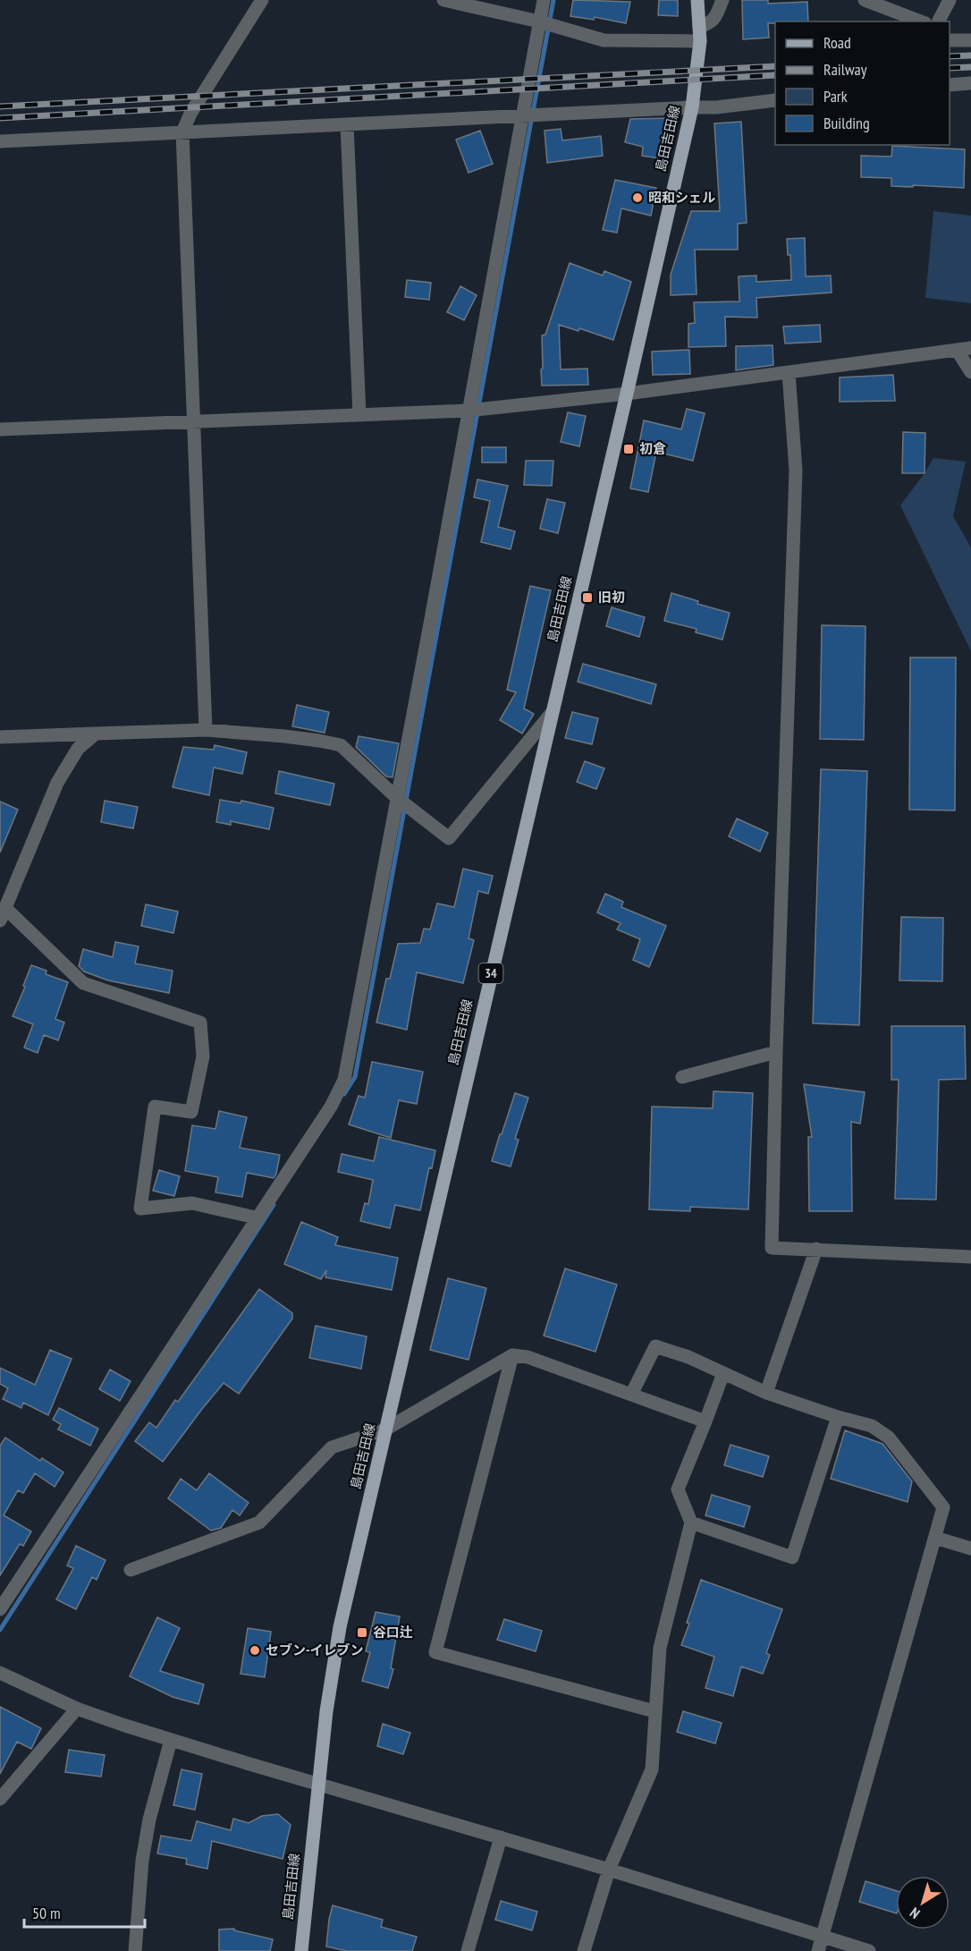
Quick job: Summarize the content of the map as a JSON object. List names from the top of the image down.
{
  "streets": {
    "main road": ["島田吉田線", "34"]
  },
  "places": {
    "other": ["昭和シェル", "セブン-イレブン"],
    "transit": ["初倉", "旧初", "谷口辻"]
  },
  "legend": [
    "Road",
    "Railway",
    "Park",
    "Building"
  ],
  "scale_bar": "50 m",
  "north": "bottom left"
}
